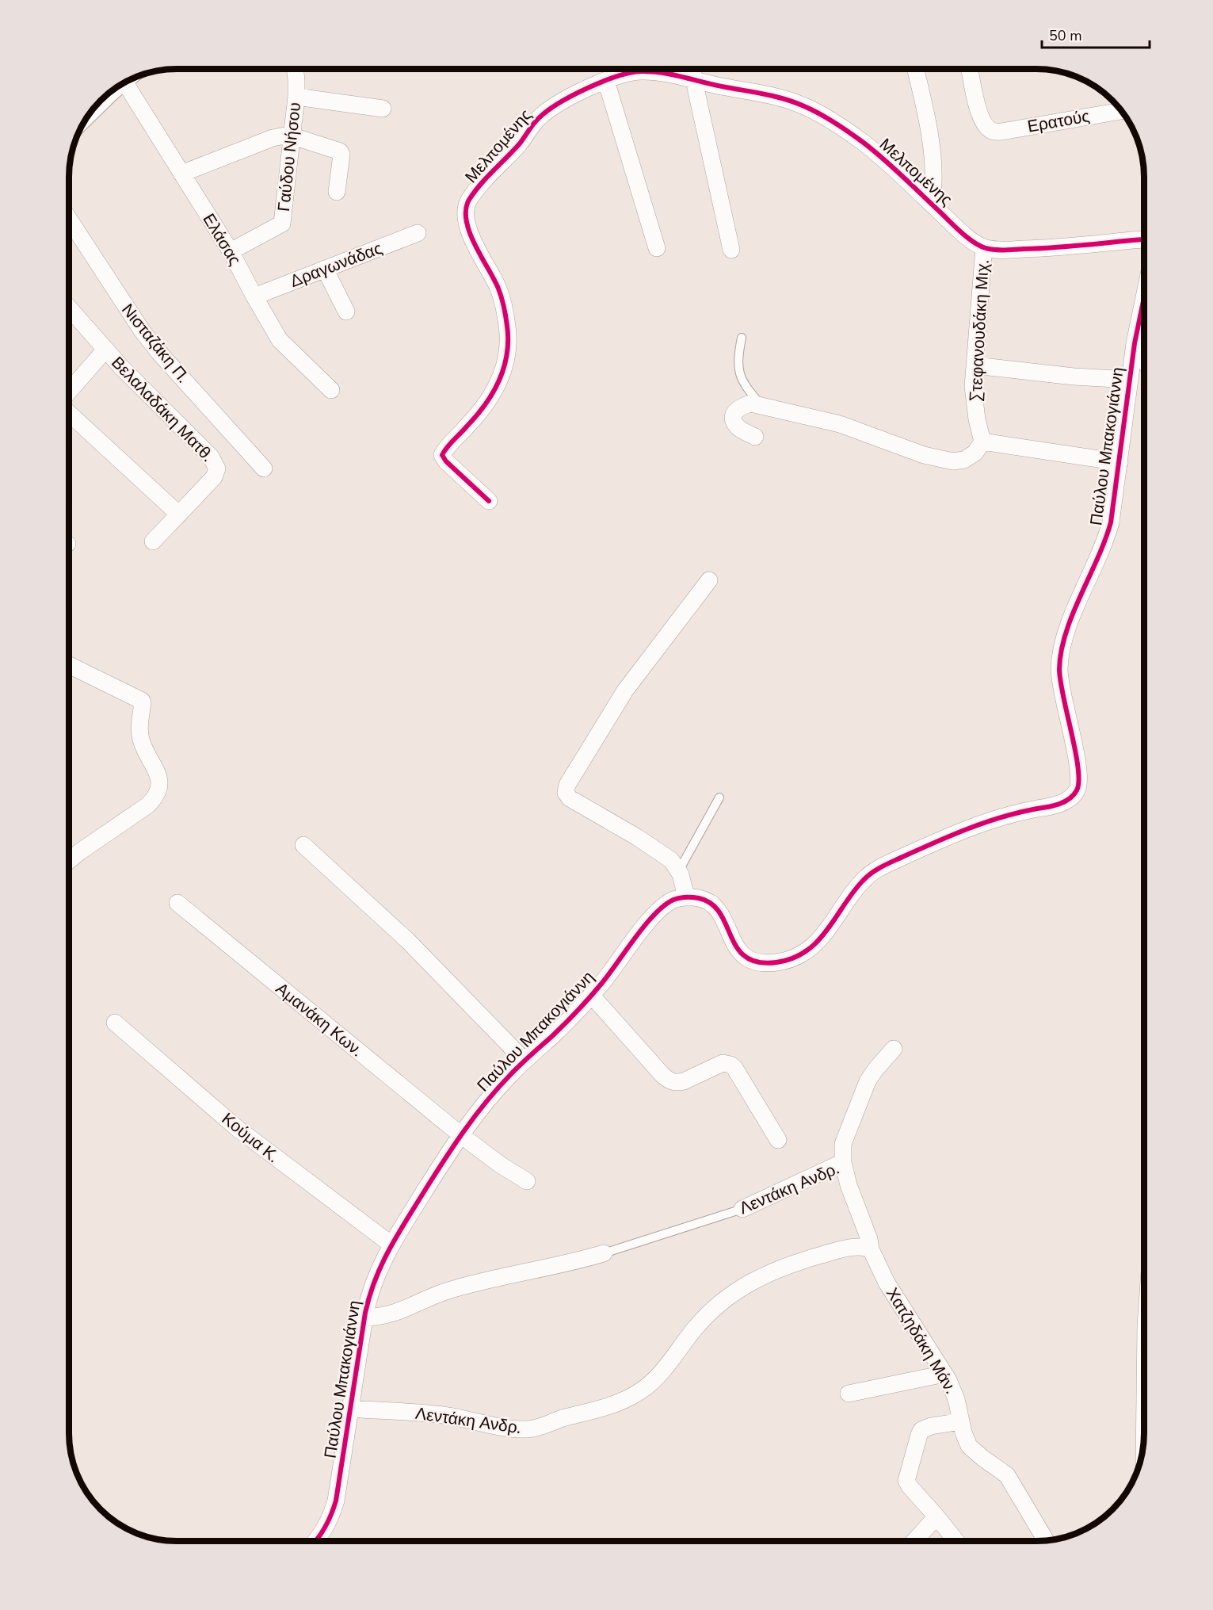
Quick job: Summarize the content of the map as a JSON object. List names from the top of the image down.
{
  "streets": {
    "street": [
      "Ερατούς",
      "Μελπομένης",
      "Γαύδου Νήσου",
      "Ελάσας",
      "Δραγωνάδας",
      "Στεφανουδάκη Μιχ.",
      "Νισταζάκη Π.",
      "Βελαλαδάκη Ματθ.",
      "Παύλου Μπακογιάννη",
      "Αμανάκη Κων.",
      "Κούμα Κ.",
      "Λεντάκη Ανδρ.",
      "Χατζηδάκη Μάν."
    ]
  },
  "crossings": [
    ["Μελπομένης", "Στεφανουδάκη Μιχ."],
    ["Γαύδου Νήσου", "Ελάσας"],
    ["Ελάσας", "Δραγωνάδας"],
    ["Παύλου Μπακογιάννη", "Αμανάκη Κων."],
    ["Παύλου Μπακογιάννη", "Κούμα Κ."],
    ["Παύλου Μπακογιάννη", "Λεντάκη Ανδρ."],
    ["Λεντάκη Ανδρ.", "Χατζηδάκη Μάν."]
  ],
  "scale_bar": "50 m"
}
